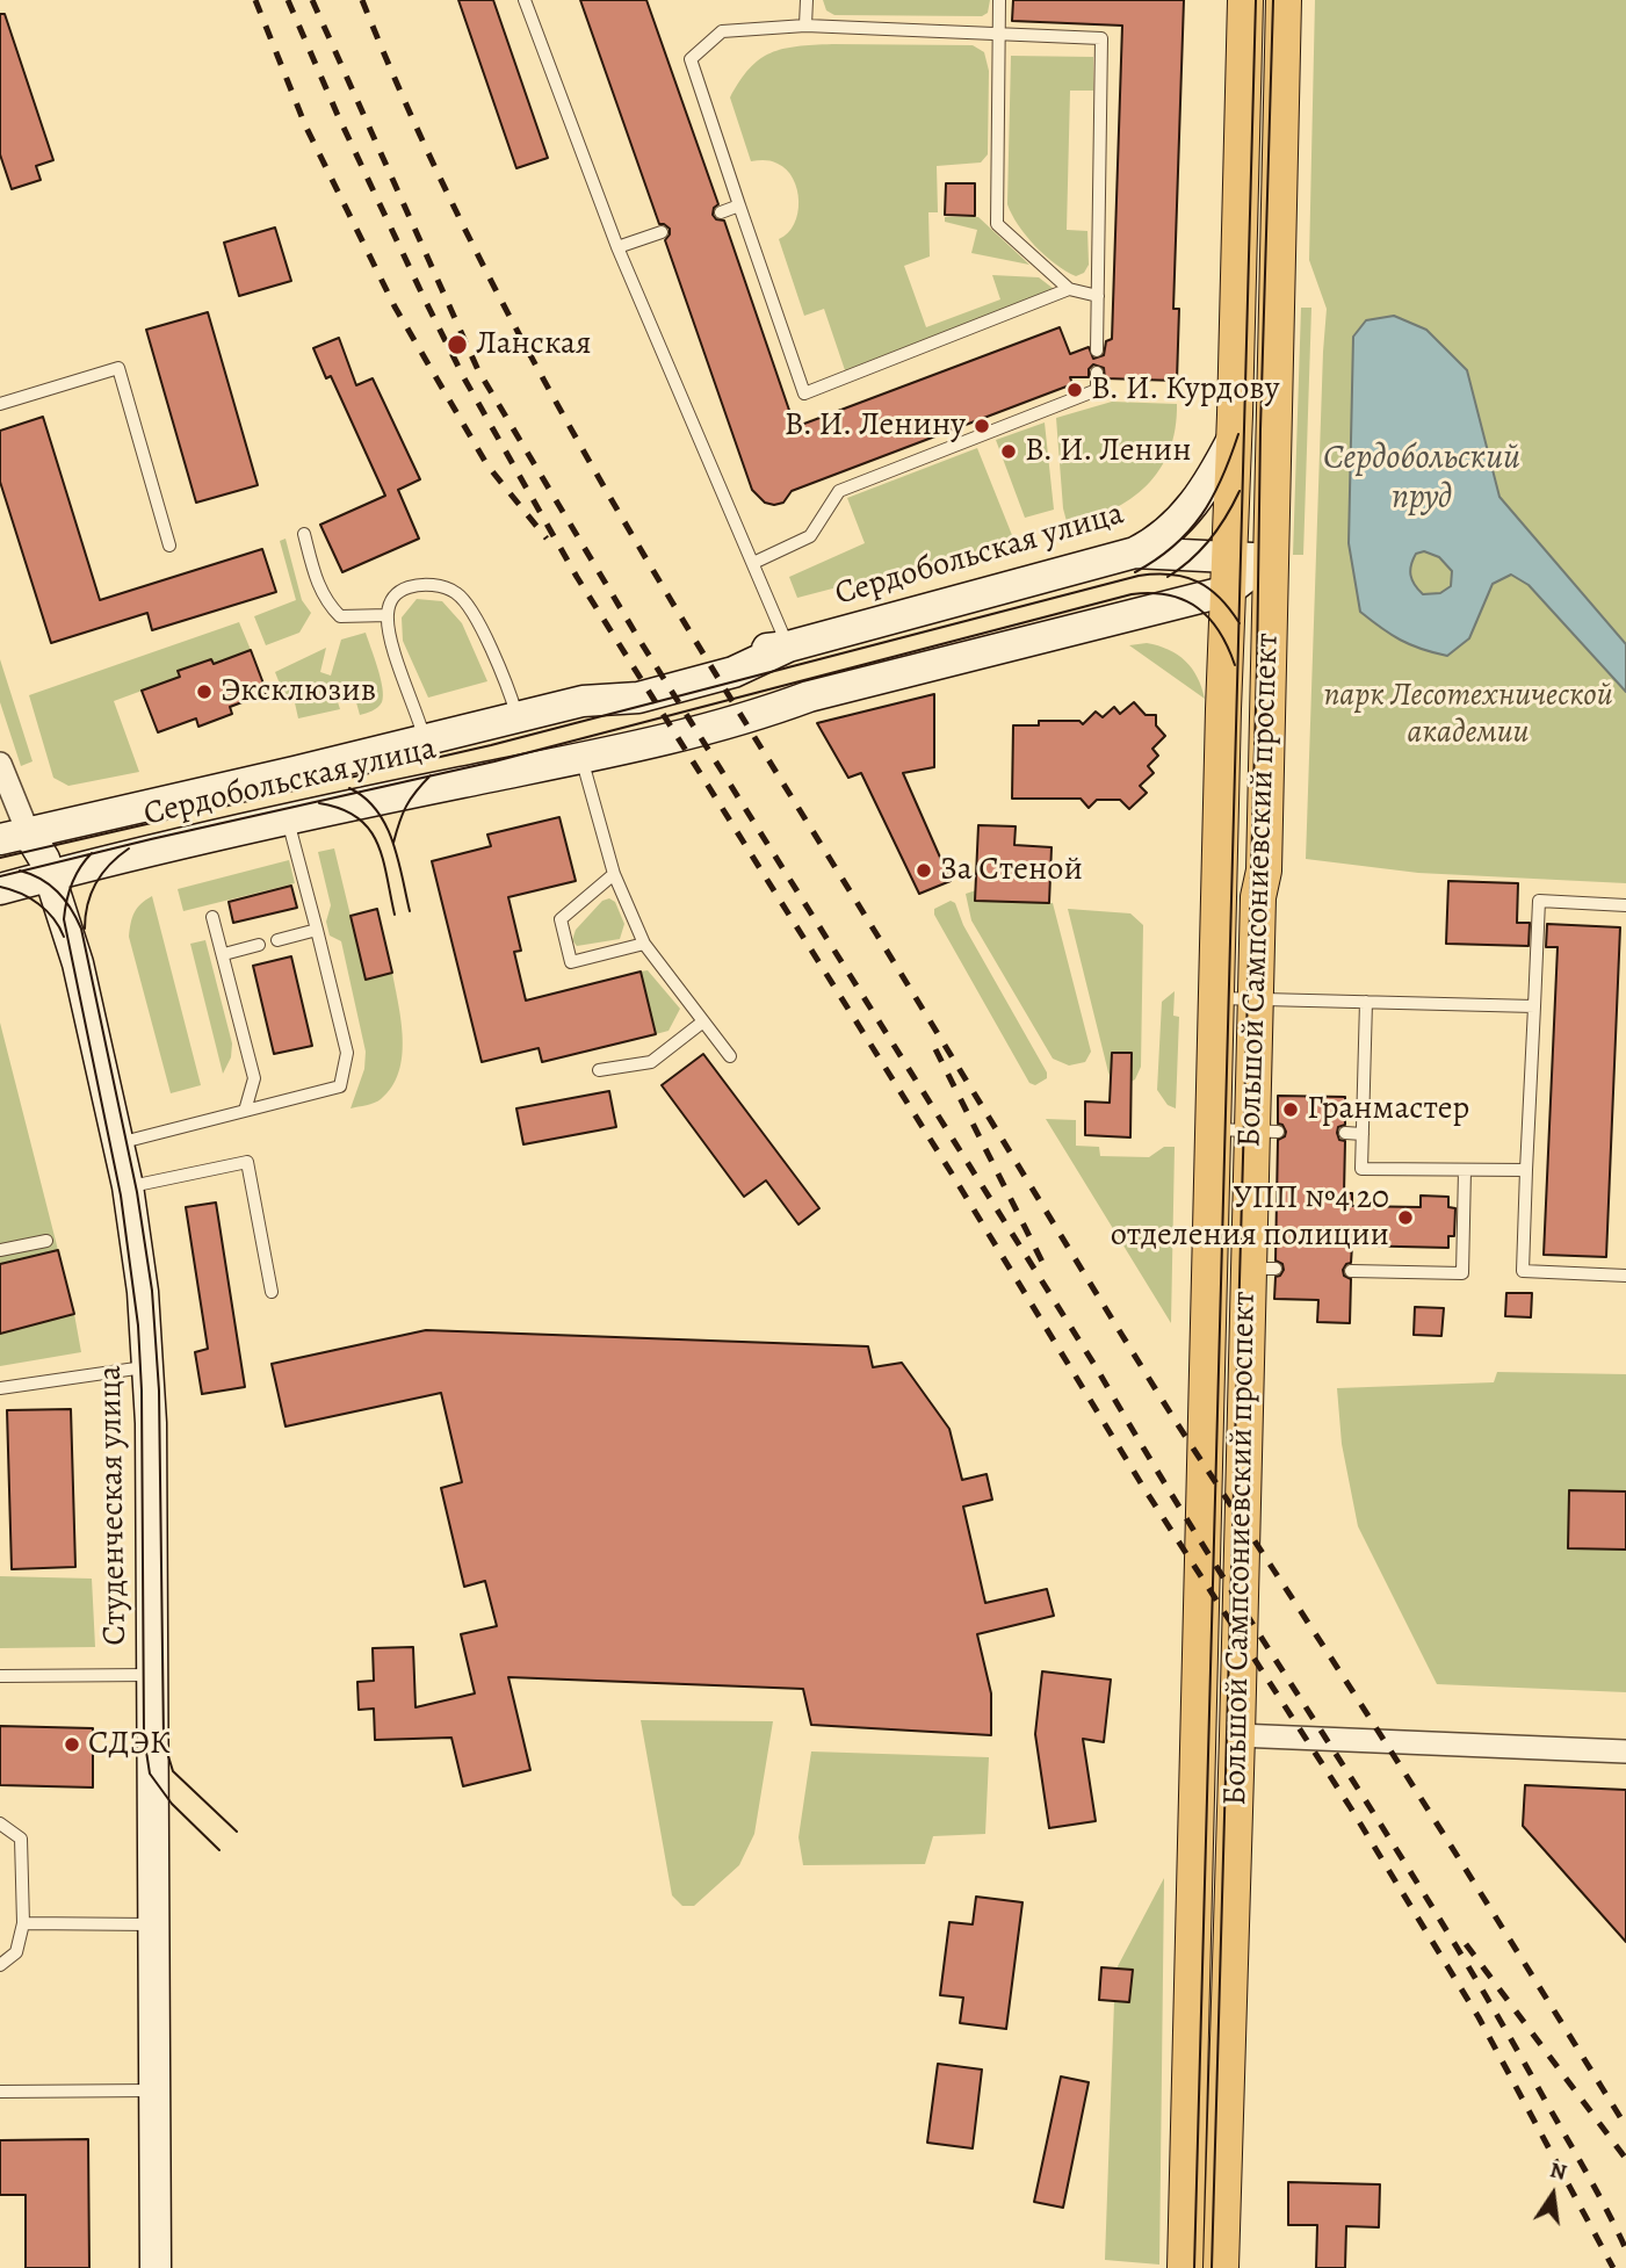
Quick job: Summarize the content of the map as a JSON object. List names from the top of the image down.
{
  "streets": {
    "main road": ["Сердобольская улица", "Большой Сампсониевский проспект", "Студенческая улица"]
  },
  "crossings": [
    ["Сердобольская улица", "Большой Сампсониевский проспект"],
    ["Сердобольская улица", "Студенческая улица"]
  ],
  "water": ["Сердобольский пруд"],
  "parks": ["парк Лесотехнической академии"],
  "places": [
    "Ланская",
    "В. И. Курдову",
    "В. И. Ленину",
    "В. И. Ленин",
    "Эксклюзив",
    "За Стеной",
    "Гранмастер",
    "УПП №4 20 отделения полиции",
    "СДЭК"
  ],
  "north": "top"
}
